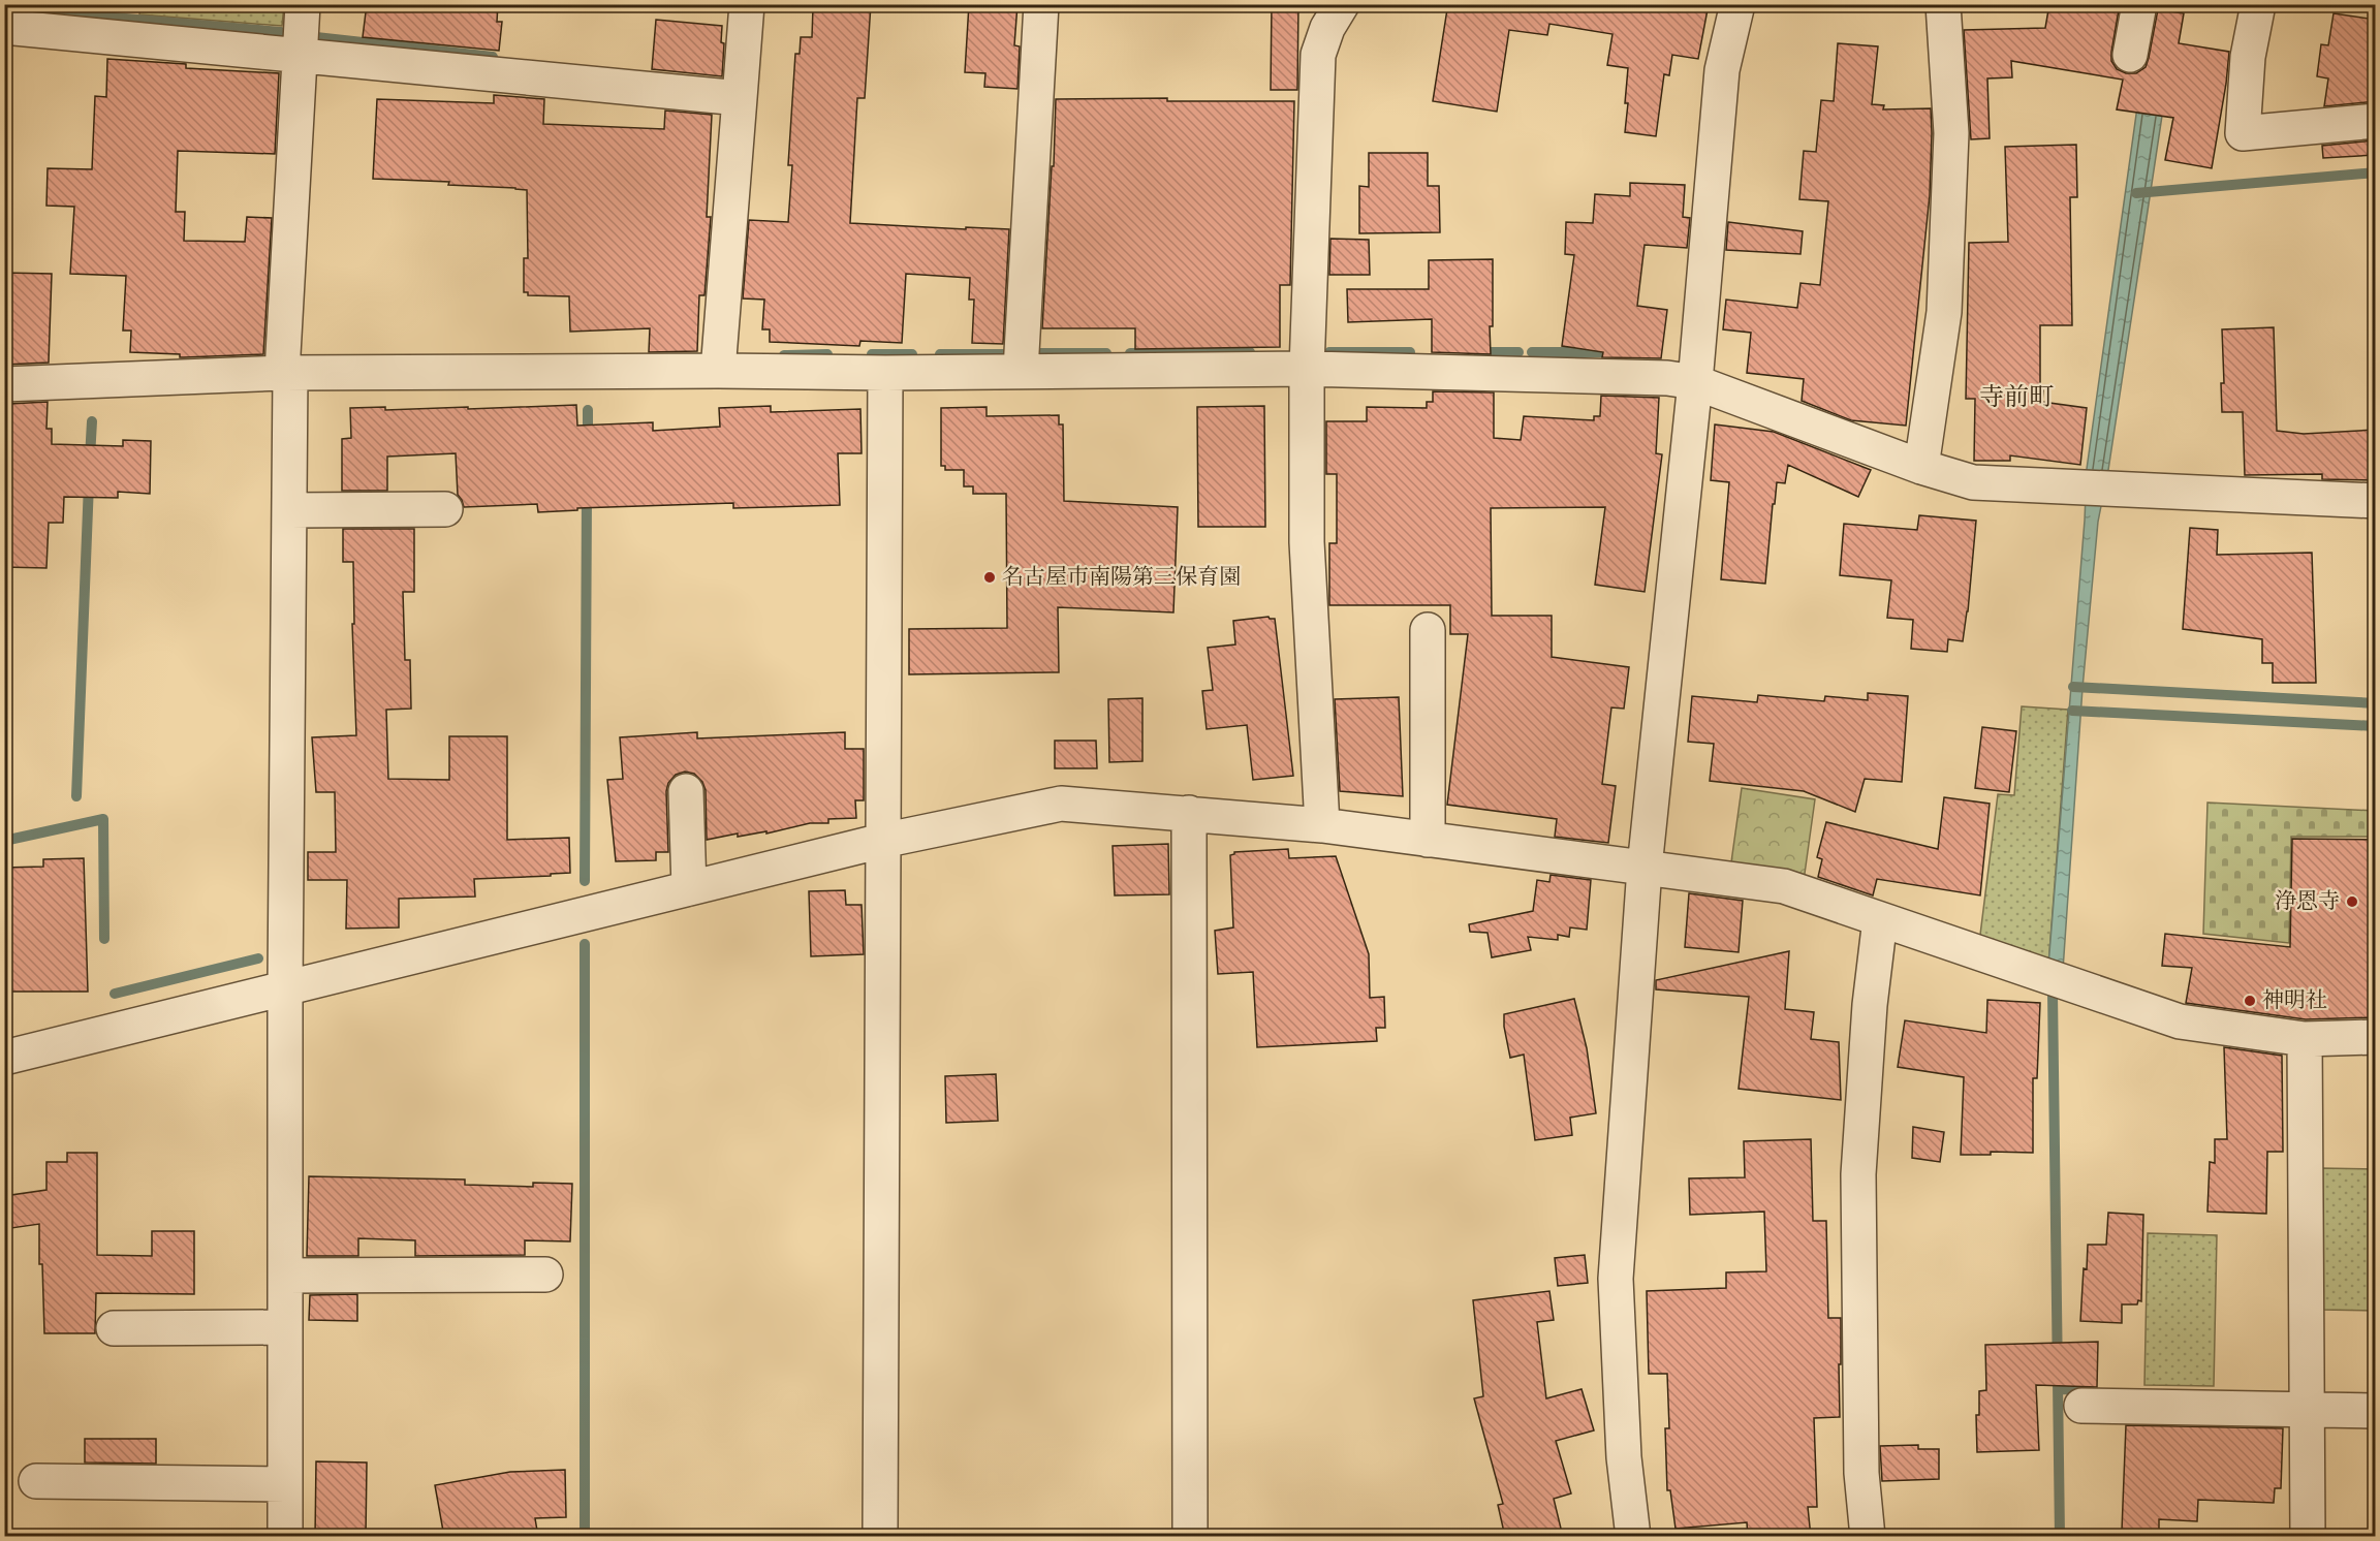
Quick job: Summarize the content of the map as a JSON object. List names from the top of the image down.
{
  "districts": ["寺前町"],
  "places": ["名古屋市南陽第三保育園", "浄恩寺", "神明社"]
}
